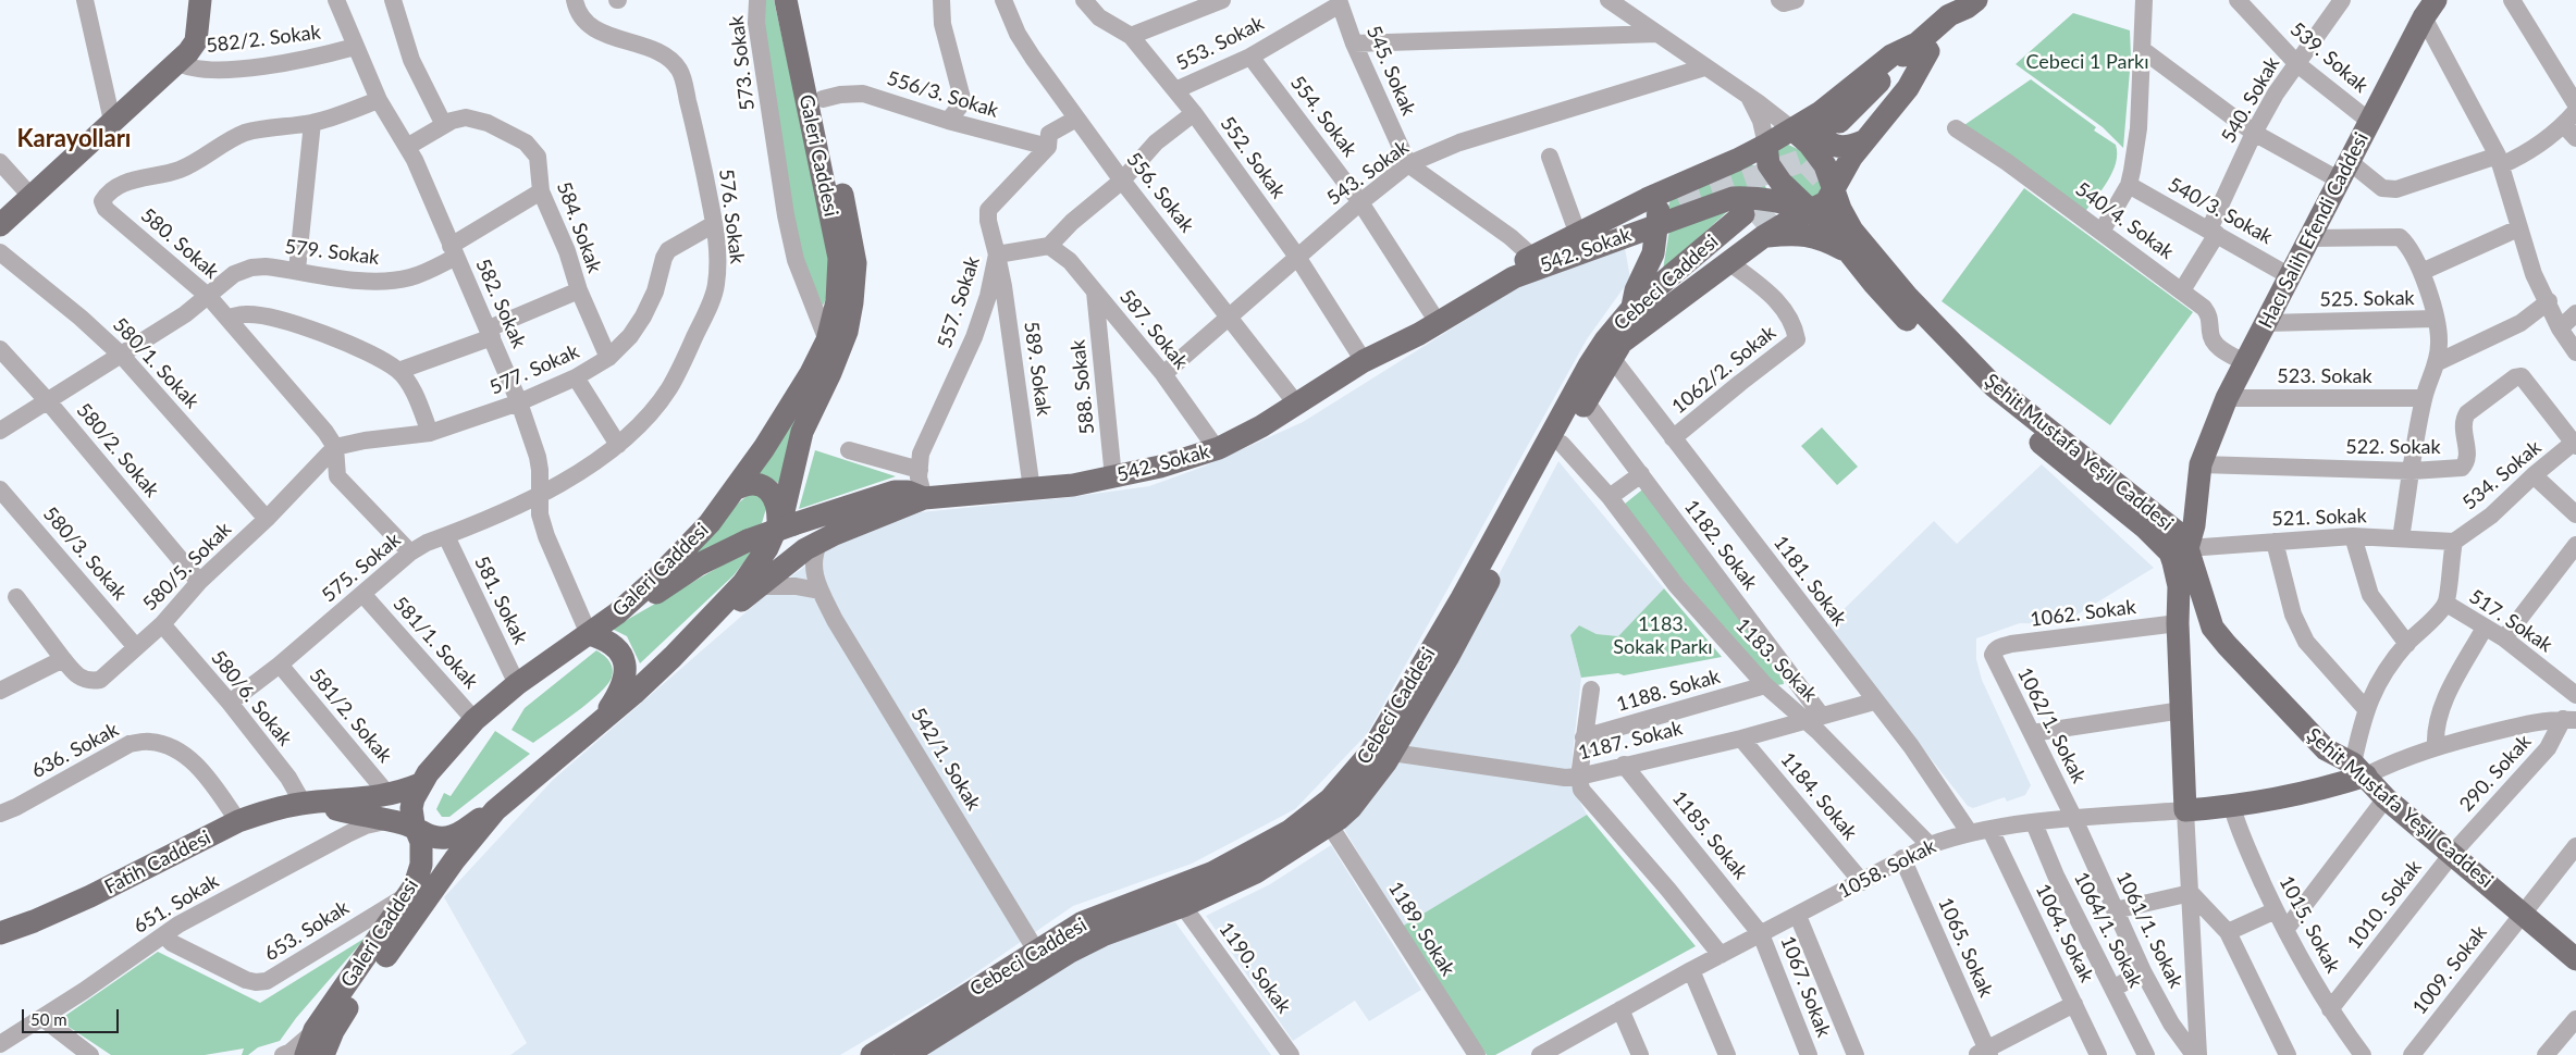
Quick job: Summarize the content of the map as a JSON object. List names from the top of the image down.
{
  "streets": {
    "main road": [
      "Galeri Caddesi",
      "Hacı Salih Efendi Caddesi",
      "542. Sokak",
      "Cebeci Caddesi",
      "Şehit Mustafa Yeşil Caddesi",
      "Fatih Caddesi",
      "1058. Sokak"
    ],
    "street": [
      "582/2. Sokak",
      "553. Sokak",
      "539. Sokak",
      "573. Sokak",
      "545. Sokak",
      "556/3. Sokak",
      "540. Sokak",
      "554. Sokak",
      "552. Sokak",
      "543. Sokak",
      "556. Sokak",
      "540/3. Sokak",
      "576. Sokak",
      "540/4. Sokak",
      "584. Sokak",
      "580. Sokak",
      "579. Sokak",
      "525. Sokak",
      "557. Sokak",
      "582. Sokak",
      "587. Sokak",
      "580/1. Sokak",
      "589. Sokak",
      "577. Sokak",
      "1062/2. Sokak",
      "523. Sokak",
      "588. Sokak",
      "522. Sokak",
      "580/2. Sokak",
      "534. Sokak",
      "521. Sokak",
      "1182. Sokak",
      "580/3. Sokak",
      "580/5. Sokak",
      "575. Sokak",
      "1181. Sokak",
      "581. Sokak",
      "1062. Sokak",
      "517. Sokak",
      "581/1. Sokak",
      "1183. Sokak",
      "1188. Sokak",
      "580/6. Sokak",
      "581/2. Sokak",
      "1062/1. Sokak",
      "1187. Sokak",
      "636. Sokak",
      "542/1. Sokak",
      "290. Sokak",
      "1184. Sokak",
      "1185. Sokak",
      "651. Sokak",
      "1010. Sokak",
      "1015. Sokak",
      "1189. Sokak",
      "1064/1. Sokak",
      "1061/1. Sokak",
      "653. Sokak",
      "1064. Sokak",
      "1065. Sokak",
      "1190. Sokak",
      "1009. Sokak",
      "1067. Sokak"
    ]
  },
  "crossings": [
    ["582/2. Sokak", "582. Sokak"],
    ["553. Sokak", "545. Sokak"],
    ["553. Sokak", "554. Sokak"],
    ["553. Sokak", "552. Sokak"],
    ["539. Sokak", "540. Sokak"],
    ["539. Sokak", "Hacı Salih Efendi Caddesi"],
    ["573. Sokak", "Galeri Caddesi"],
    ["545. Sokak", "543. Sokak"],
    ["556/3. Sokak", "Galeri Caddesi"],
    ["556/3. Sokak", "557. Sokak"],
    ["540. Sokak", "540/3. Sokak"],
    ["540. Sokak", "540/4. Sokak"],
    ["554. Sokak", "543. Sokak"],
    ["554. Sokak", "542. Sokak"],
    ["Galeri Caddesi", "582. Sokak"],
    ["Galeri Caddesi", "581. Sokak"],
    ["Galeri Caddesi", "581/1. Sokak"],
    ["Galeri Caddesi", "Fatih Caddesi"],
    ["Galeri Caddesi", "653. Sokak"],
    ["552. Sokak", "543. Sokak"],
    ["552. Sokak", "542. Sokak"],
    ["543. Sokak", "556. Sokak"],
    ["543. Sokak", "587. Sokak"],
    ["556. Sokak", "542. Sokak"],
    ["556. Sokak", "557. Sokak"],
    ["540/3. Sokak", "Hacı Salih Efendi Caddesi"],
    ["576. Sokak", "582. Sokak"],
    ["576. Sokak", "577. Sokak"],
    ["576. Sokak", "575. Sokak"],
    ["540/4. Sokak", "Hacı Salih Efendi Caddesi"],
    ["584. Sokak", "579. Sokak"],
    ["584. Sokak", "582. Sokak"],
    ["584. Sokak", "577. Sokak"],
    ["Hacı Salih Efendi Caddesi", "525. Sokak"],
    ["Hacı Salih Efendi Caddesi", "523. Sokak"],
    ["Hacı Salih Efendi Caddesi", "522. Sokak"],
    ["580. Sokak", "579. Sokak"],
    ["580. Sokak", "582. Sokak"],
    ["580. Sokak", "577. Sokak"],
    ["580. Sokak", "580/5. Sokak"],
    ["542. Sokak", "557. Sokak"],
    ["542. Sokak", "587. Sokak"],
    ["542. Sokak", "589. Sokak"],
    ["542. Sokak", "588. Sokak"],
    ["542. Sokak", "Şehit Mustafa Yeşil Caddesi"],
    ["579. Sokak", "582. Sokak"],
    ["579. Sokak", "580/1. Sokak"],
    ["579. Sokak", "580/2. Sokak"],
    ["Cebeci Caddesi", "1182. Sokak"],
    ["Cebeci Caddesi", "1181. Sokak"],
    ["Cebeci Caddesi", "1183. Sokak"],
    ["Cebeci Caddesi", "1187. Sokak"],
    ["Cebeci Caddesi", "542/1. Sokak"],
    ["Cebeci Caddesi", "1189. Sokak"],
    ["Cebeci Caddesi", "1190. Sokak"],
    ["557. Sokak", "589. Sokak"],
    ["582. Sokak", "577. Sokak"],
    ["582. Sokak", "575. Sokak"],
    ["587. Sokak", "588. Sokak"],
    ["580/1. Sokak", "580/5. Sokak"],
    ["577. Sokak", "580/5. Sokak"],
    ["1062/2. Sokak", "1181. Sokak"],
    ["522. Sokak", "534. Sokak"],
    ["580/2. Sokak", "580/5. Sokak"],
    ["Şehit Mustafa Yeşil Caddesi", "521. Sokak"],
    ["Şehit Mustafa Yeşil Caddesi", "1062. Sokak"],
    ["Şehit Mustafa Yeşil Caddesi", "290. Sokak"],
    ["Şehit Mustafa Yeşil Caddesi", "1058. Sokak"],
    ["Şehit Mustafa Yeşil Caddesi", "1010. Sokak"],
    ["Şehit Mustafa Yeşil Caddesi", "1009. Sokak"],
    ["534. Sokak", "521. Sokak"],
    ["1182. Sokak", "1187. Sokak"],
    ["580/3. Sokak", "580/5. Sokak"],
    ["580/5. Sokak", "580/6. Sokak"],
    ["575. Sokak", "581. Sokak"],
    ["575. Sokak", "581/1. Sokak"],
    ["575. Sokak", "580/6. Sokak"],
    ["575. Sokak", "581/2. Sokak"],
    ["1181. Sokak", "1187. Sokak"],
    ["1181. Sokak", "1058. Sokak"],
    ["1062. Sokak", "1062/1. Sokak"],
    ["1183. Sokak", "1188. Sokak"],
    ["1183. Sokak", "1187. Sokak"],
    ["1183. Sokak", "1058. Sokak"],
    ["1188. Sokak", "1187. Sokak"],
    ["580/6. Sokak", "Fatih Caddesi"],
    ["581/2. Sokak", "Fatih Caddesi"],
    ["1062/1. Sokak", "1058. Sokak"],
    ["1062/1. Sokak", "1061/1. Sokak"],
    ["1187. Sokak", "1184. Sokak"],
    ["1187. Sokak", "1185. Sokak"],
    ["636. Sokak", "Fatih Caddesi"],
    ["290. Sokak", "1010. Sokak"],
    ["1184. Sokak", "1058. Sokak"],
    ["1185. Sokak", "1058. Sokak"],
    ["1185. Sokak", "1067. Sokak"],
    ["1058. Sokak", "1015. Sokak"],
    ["1058. Sokak", "1064/1. Sokak"],
    ["1058. Sokak", "1061/1. Sokak"],
    ["1058. Sokak", "1064. Sokak"],
    ["1058. Sokak", "1065. Sokak"],
    ["1058. Sokak", "1067. Sokak"],
    ["651. Sokak", "653. Sokak"],
    ["1010. Sokak", "1015. Sokak"]
  ],
  "districts": ["Karayolları"],
  "parks": ["Cebeci 1 Parkı", "1183. Sokak Parkı"],
  "scale_bar": "50 m"
}
